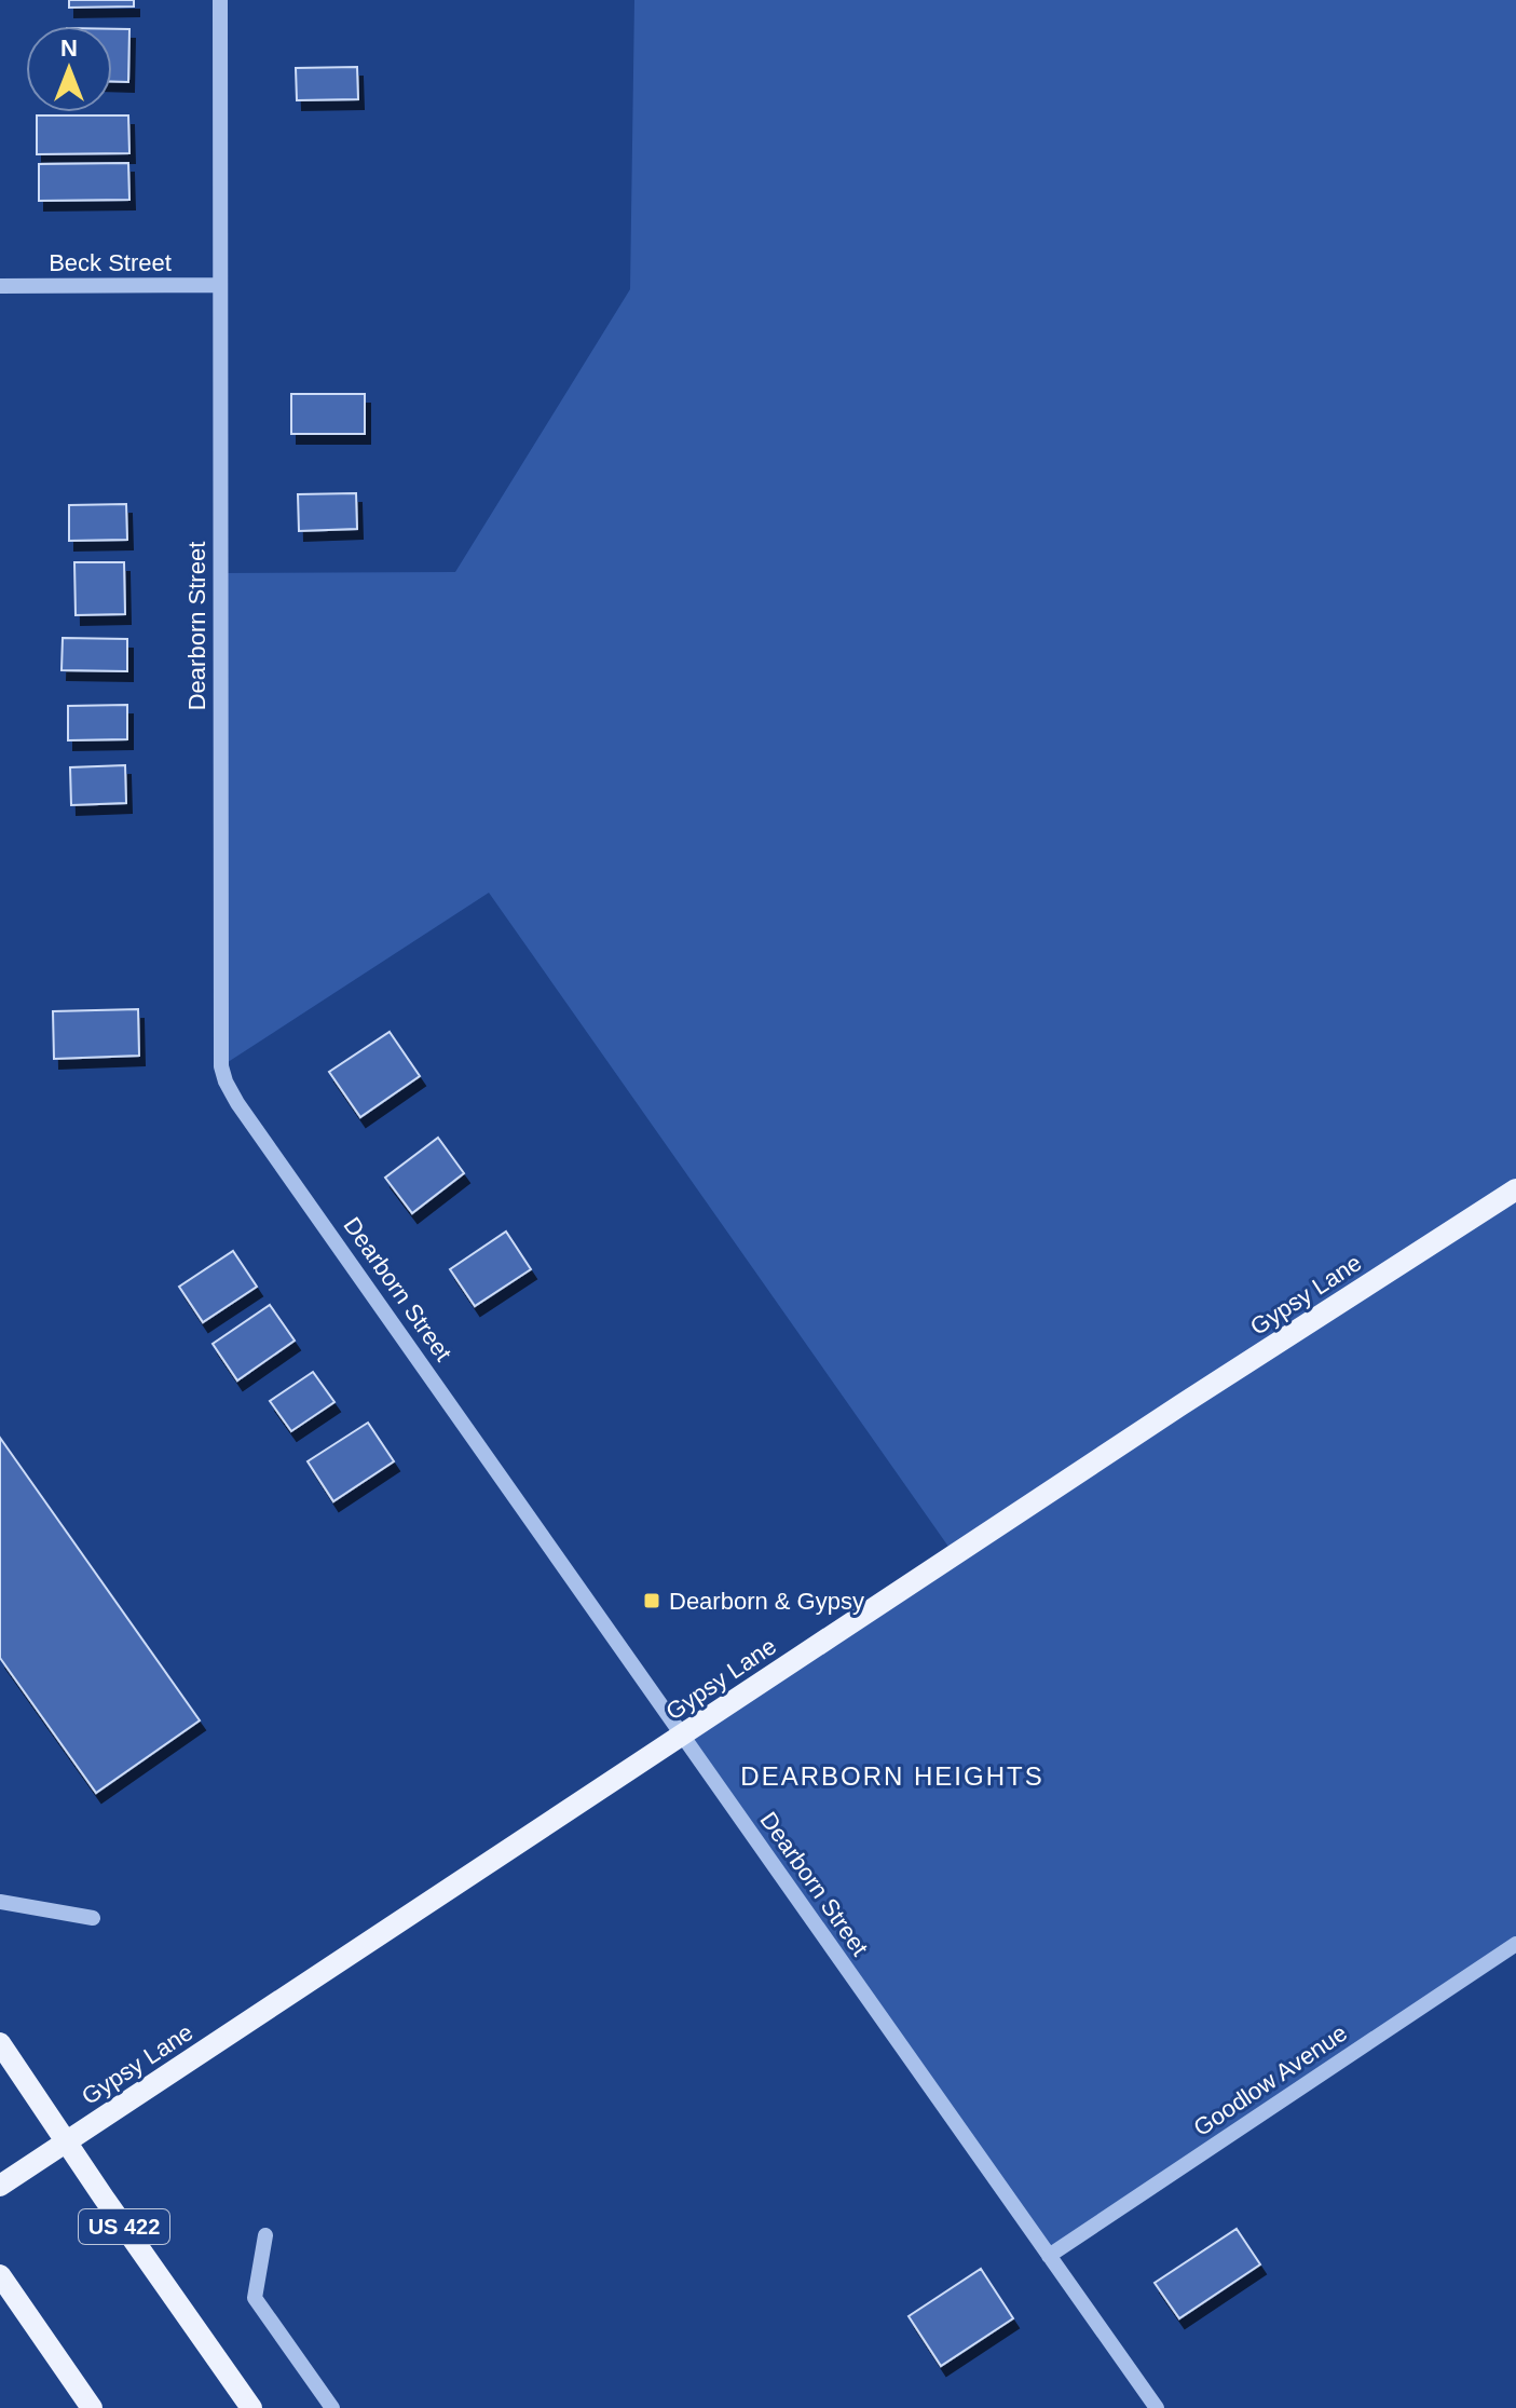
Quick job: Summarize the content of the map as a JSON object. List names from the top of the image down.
{
  "streets": {
    "main road": ["Gypsy Lane", "US 422"],
    "street": ["Beck Street", "Dearborn Street", "Goodlow Avenue"]
  },
  "crossings": [
    ["Beck Street", "Dearborn Street"],
    ["Dearborn Street", "Gypsy Lane"],
    ["Dearborn Street", "Goodlow Avenue"],
    ["Gypsy Lane", "US 422"]
  ],
  "districts": ["DEARBORN HEIGHTS"],
  "places": {
    "transit": ["Dearborn & Gypsy"]
  },
  "north": "top"
}
